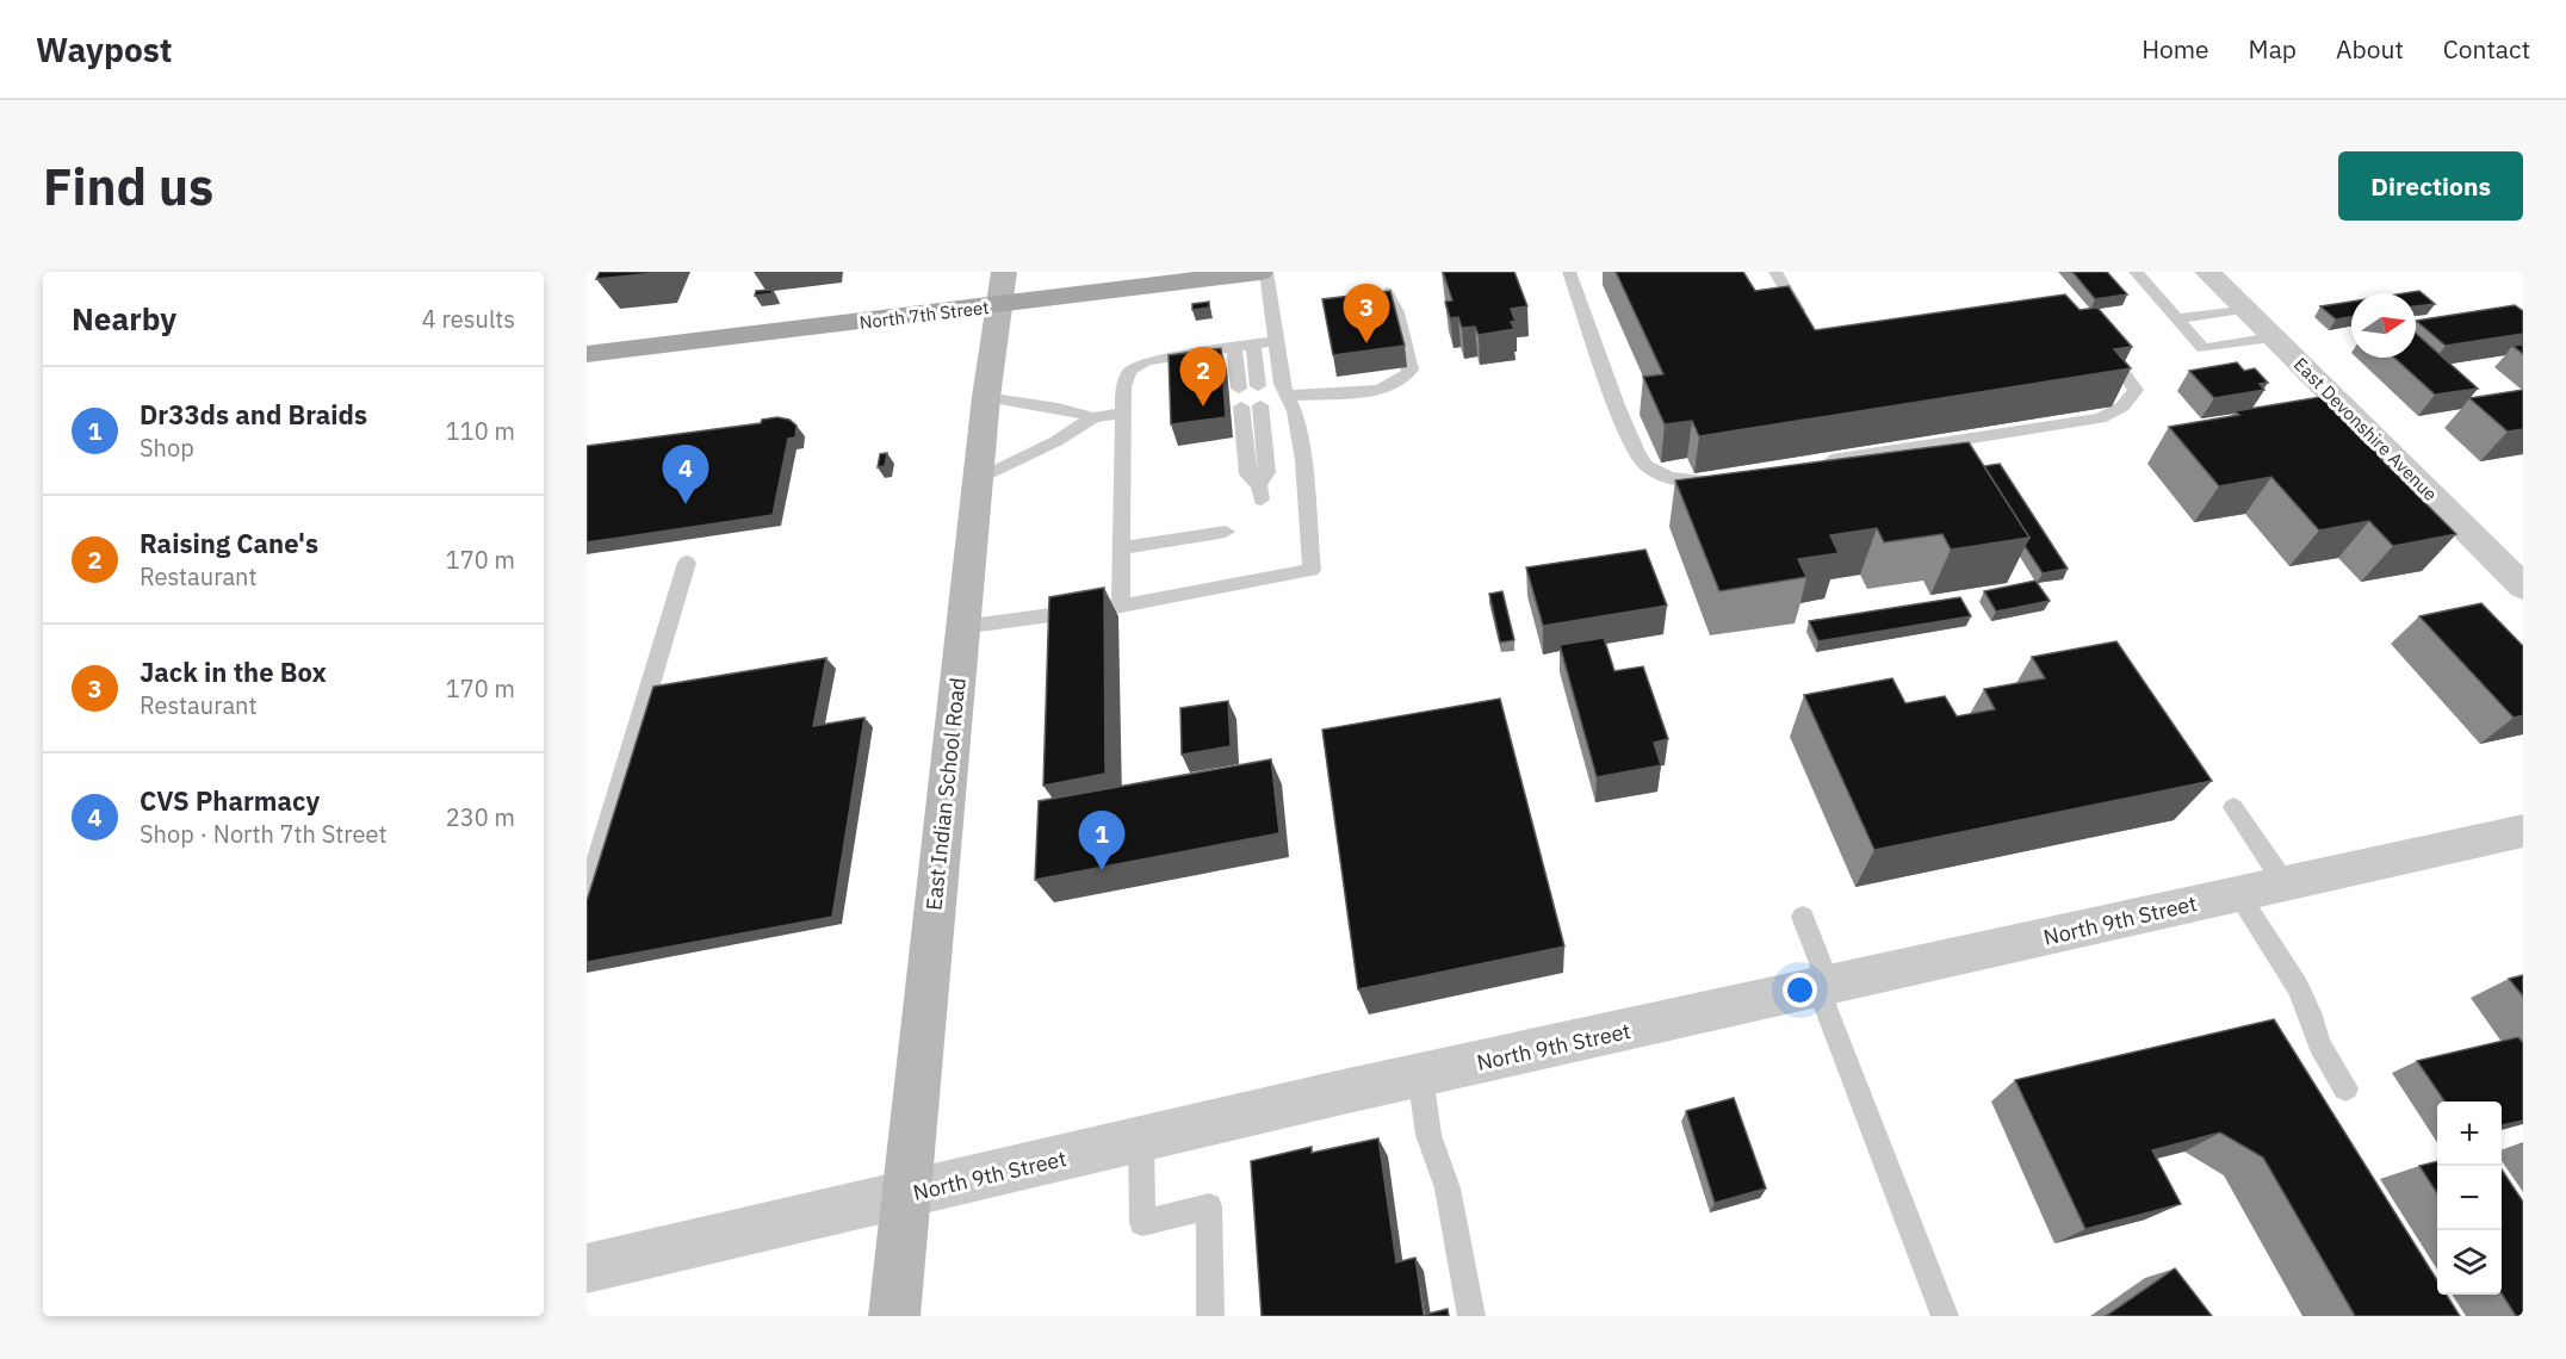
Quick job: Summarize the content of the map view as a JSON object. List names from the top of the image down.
{
  "streets": {
    "main road": ["North 7th Street", "East Indian School Road"],
    "street": ["East Devonshire Avenue", "North 9th Street"]
  },
  "crossings": [
    ["North 7th Street", "East Indian School Road"],
    ["East Indian School Road", "North 9th Street"]
  ],
  "north": "right",
  "page": {
    "header": "Waypost",
    "nav": [
      "Home",
      "Map",
      "About",
      "Contact"
    ],
    "buttons": "Directions",
    "title": "Find us",
    "heading": ["Nearby", "4 results"],
    "pins": [
      "3",
      "2",
      "4",
      "1"
    ],
    "list": [
      {
        "mark": "1",
        "name": "Dr33ds and Braids",
        "note": "Shop",
        "value": "110 m"
      },
      {
        "mark": "2",
        "name": "Raising Cane's",
        "note": "Restaurant",
        "value": "170 m"
      },
      {
        "mark": "3",
        "name": "Jack in the Box",
        "note": "Restaurant",
        "value": "170 m"
      },
      {
        "mark": "4",
        "name": "CVS Pharmacy",
        "note": "Shop · North 7th Street",
        "value": "230 m"
      }
    ],
    "map_buttons": ["+", "−"]
  }
}
